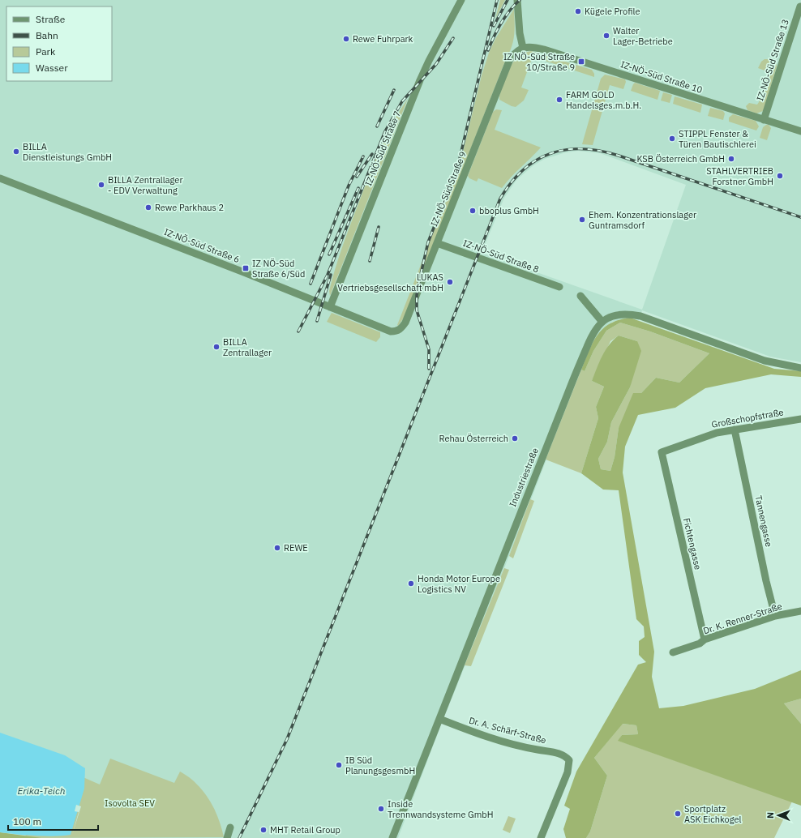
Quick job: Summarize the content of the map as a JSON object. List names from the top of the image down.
{
  "streets": {
    "street": [
      "IZ-NÖ-Süd Straße 13",
      "IZ-NÖ-Süd Straße 10",
      "IZ-NÖ-Süd Straße 7",
      "IZ-NÖ-Süd Straße 9",
      "IZ-NÖ-Süd Straße 6",
      "IZ-NÖ-Süd Straße 8",
      "Großschopfstraße",
      "Industriestraße",
      "Tannengasse",
      "Fichtengasse",
      "Dr. K. Renner-Straße",
      "Dr. A. Schärf-Straße"
    ]
  },
  "crossings": [
    ["IZ-NÖ-Süd Straße 13", "IZ-NÖ-Süd Straße 10"],
    ["IZ-NÖ-Süd Straße 10", "IZ-NÖ-Süd Straße 9"],
    ["IZ-NÖ-Süd Straße 7", "IZ-NÖ-Süd Straße 6"],
    ["IZ-NÖ-Süd Straße 9", "IZ-NÖ-Süd Straße 6"],
    ["IZ-NÖ-Süd Straße 9", "IZ-NÖ-Süd Straße 8"],
    ["Großschopfstraße", "Tannengasse"],
    ["Großschopfstraße", "Fichtengasse"],
    ["Industriestraße", "Dr. A. Schärf-Straße"],
    ["Tannengasse", "Dr. K. Renner-Straße"],
    ["Fichtengasse", "Dr. K. Renner-Straße"]
  ],
  "water": ["Erika-Teich"],
  "parks": ["Isovolta SEV"],
  "places": {
    "other": [
      "Kügele Profile",
      "Walter Lager-Betriebe",
      "Rewe Fuhrpark",
      "FARM GOLD Handelsges.m.b.H.",
      "STIPPL Fenster & Türen Bautischlerei",
      "BILLA Dienstleistungs GmbH",
      "KSB Österreich GmbH",
      "STAHLVERTRIEB Forstner GmbH",
      "BILLA Zentrallager - EDV Verwaltung",
      "Rewe Parkhaus 2",
      "bboplus GmbH",
      "Ehem. Konzentrationslager Guntramsdorf",
      "LUKAS Vertriebsgesellschaft mbH",
      "BILLA Zentrallager",
      "Rehau Österreich",
      "REWE",
      "Honda Motor Europe Logistics NV",
      "IB Süd PlanungsgesmbH",
      "Inside Trennwandsysteme GmbH",
      "Sportplatz ASK Eichkogel",
      "MHT Retail Group"
    ],
    "transit": ["IZ NÖ-Süd Straße 10/Straße 9", "IZ NÖ-Süd Straße 6/Süd"]
  },
  "legend": [
    "Straße",
    "Bahn",
    "Park",
    "Wasser"
  ],
  "scale_bar": "100 m",
  "north": "left"
}
